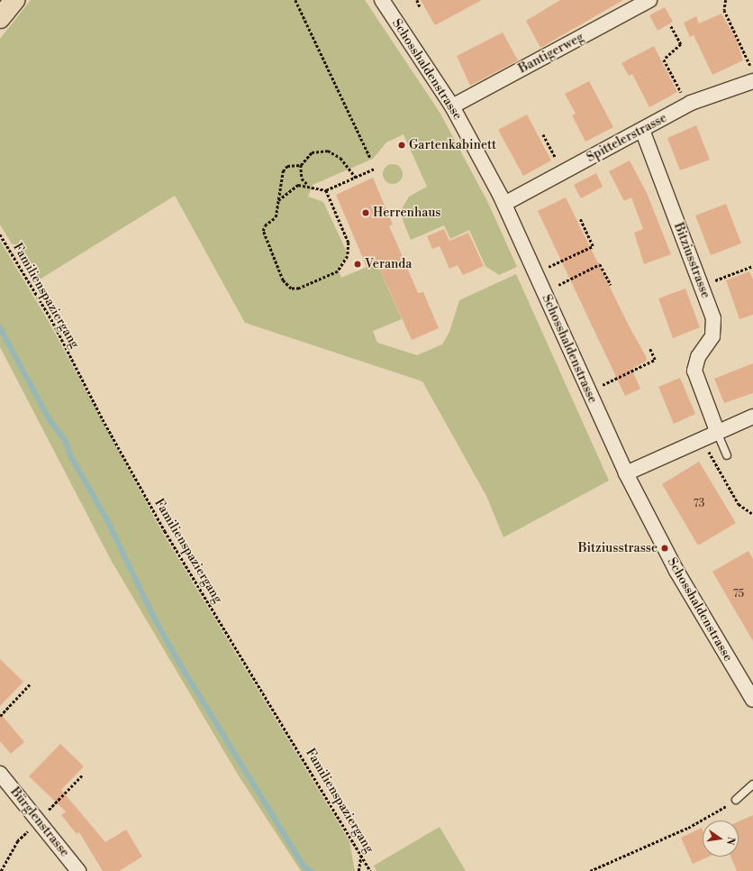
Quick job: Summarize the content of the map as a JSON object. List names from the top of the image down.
{
  "streets": {
    "street": [
      "Bantigerweg",
      "Schosshaldenstrasse",
      "Spittelerstrasse",
      "Bitziusstrasse",
      "Bürglenstrasse"
    ],
    "path": ["Familienspaziergang"]
  },
  "crossings": [
    ["Bantigerweg", "Schosshaldenstrasse"],
    ["Schosshaldenstrasse", "Spittelerstrasse"],
    ["Spittelerstrasse", "Bitziusstrasse"]
  ],
  "places": [
    "Gartenkabinett",
    "Herrenhaus",
    "Veranda",
    "Bitziusstrasse"
  ],
  "house_numbers": ["73", "75"],
  "north": "right"
}
